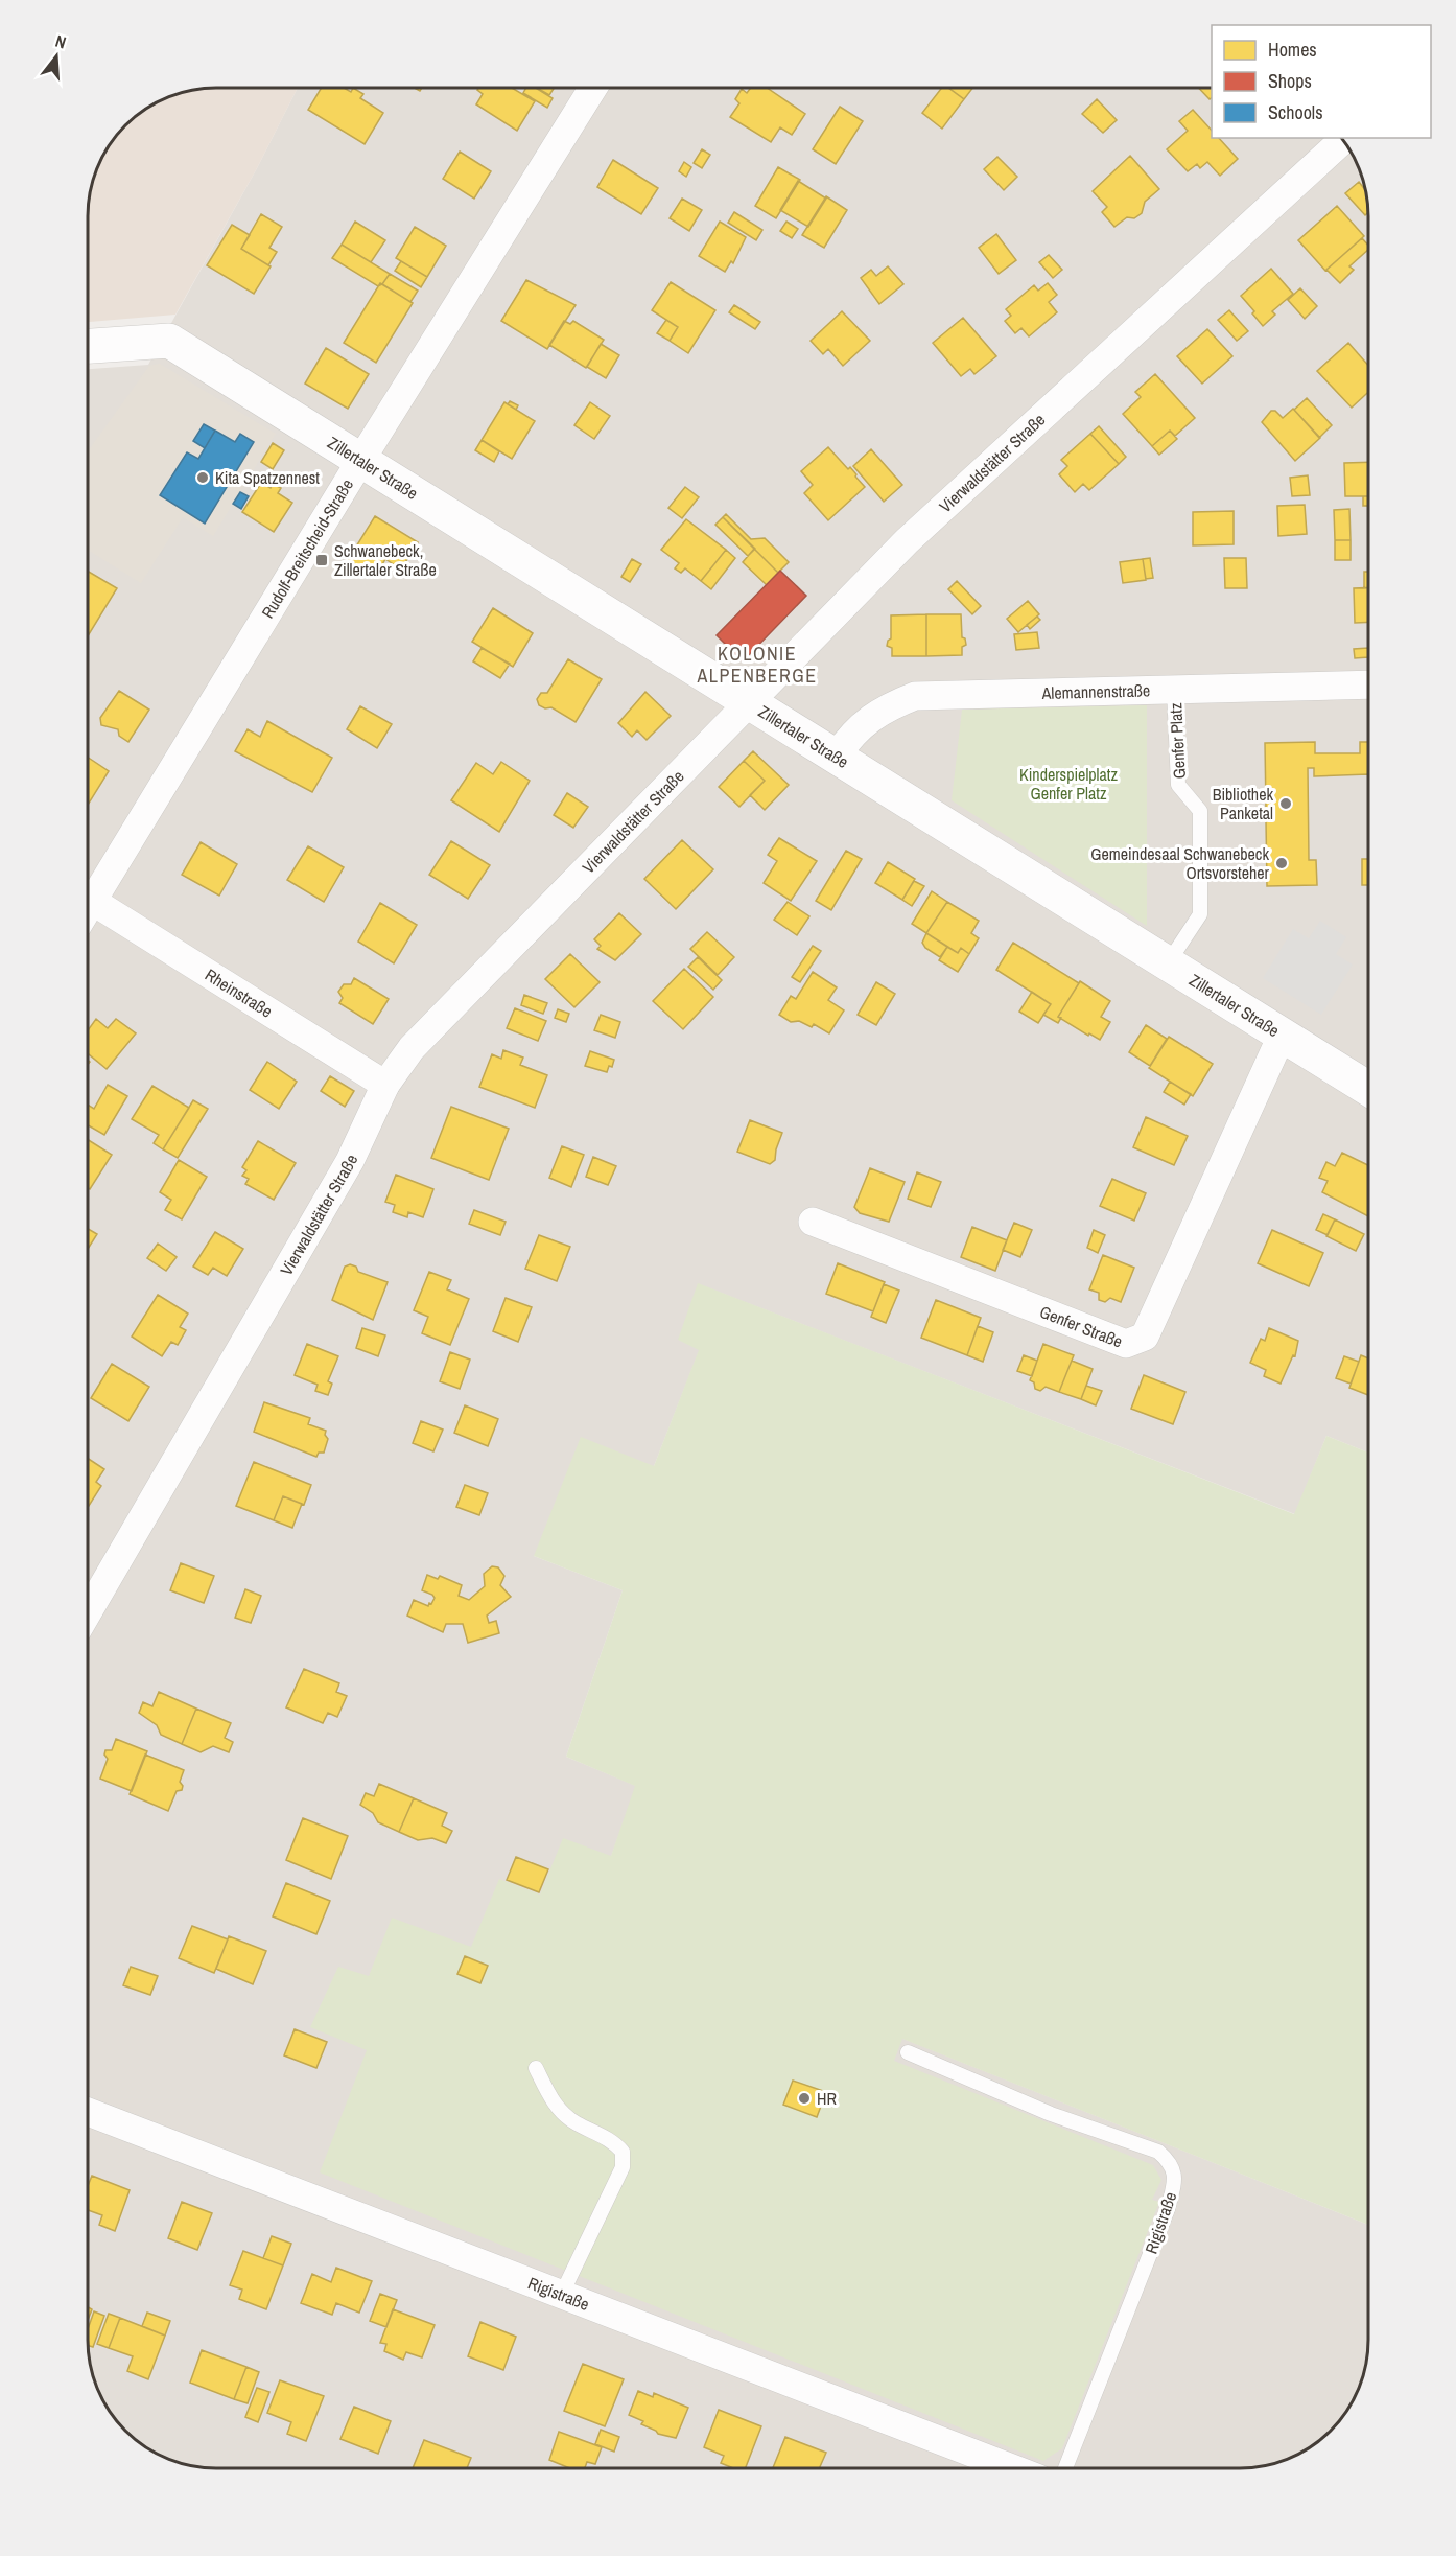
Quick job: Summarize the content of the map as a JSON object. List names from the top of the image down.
{
  "streets": {
    "street": [
      "Vierwaldstätter Straße",
      "Zillertaler Straße",
      "Rudolf-Breitscheid-Straße",
      "Alemannenstraße",
      "Rheinstraße",
      "Genfer Straße",
      "Rigistraße"
    ],
    "lane": ["Genfer Platz"]
  },
  "crossings": [
    ["Vierwaldstätter Straße", "Zillertaler Straße"],
    ["Vierwaldstätter Straße", "Rheinstraße"],
    ["Zillertaler Straße", "Rudolf-Breitscheid-Straße"],
    ["Zillertaler Straße", "Alemannenstraße"],
    ["Zillertaler Straße", "Genfer Platz"],
    ["Zillertaler Straße", "Genfer Straße"],
    ["Rudolf-Breitscheid-Straße", "Rheinstraße"],
    ["Alemannenstraße", "Genfer Platz"]
  ],
  "districts": ["KOLONIE ALPENBERGE"],
  "parks": ["Kinderspielplatz Genfer Platz"],
  "places": {
    "other": [
      "Kita Spatzennest",
      "Bibliothek Panketal",
      "Gemeindesaal Schwanebeck Ortsvorsteher",
      "HR"
    ],
    "transit": ["Schwanebeck, Zillertaler Straße"]
  },
  "legend": ["Homes", "Shops", "Schools"],
  "north": "top"
}
